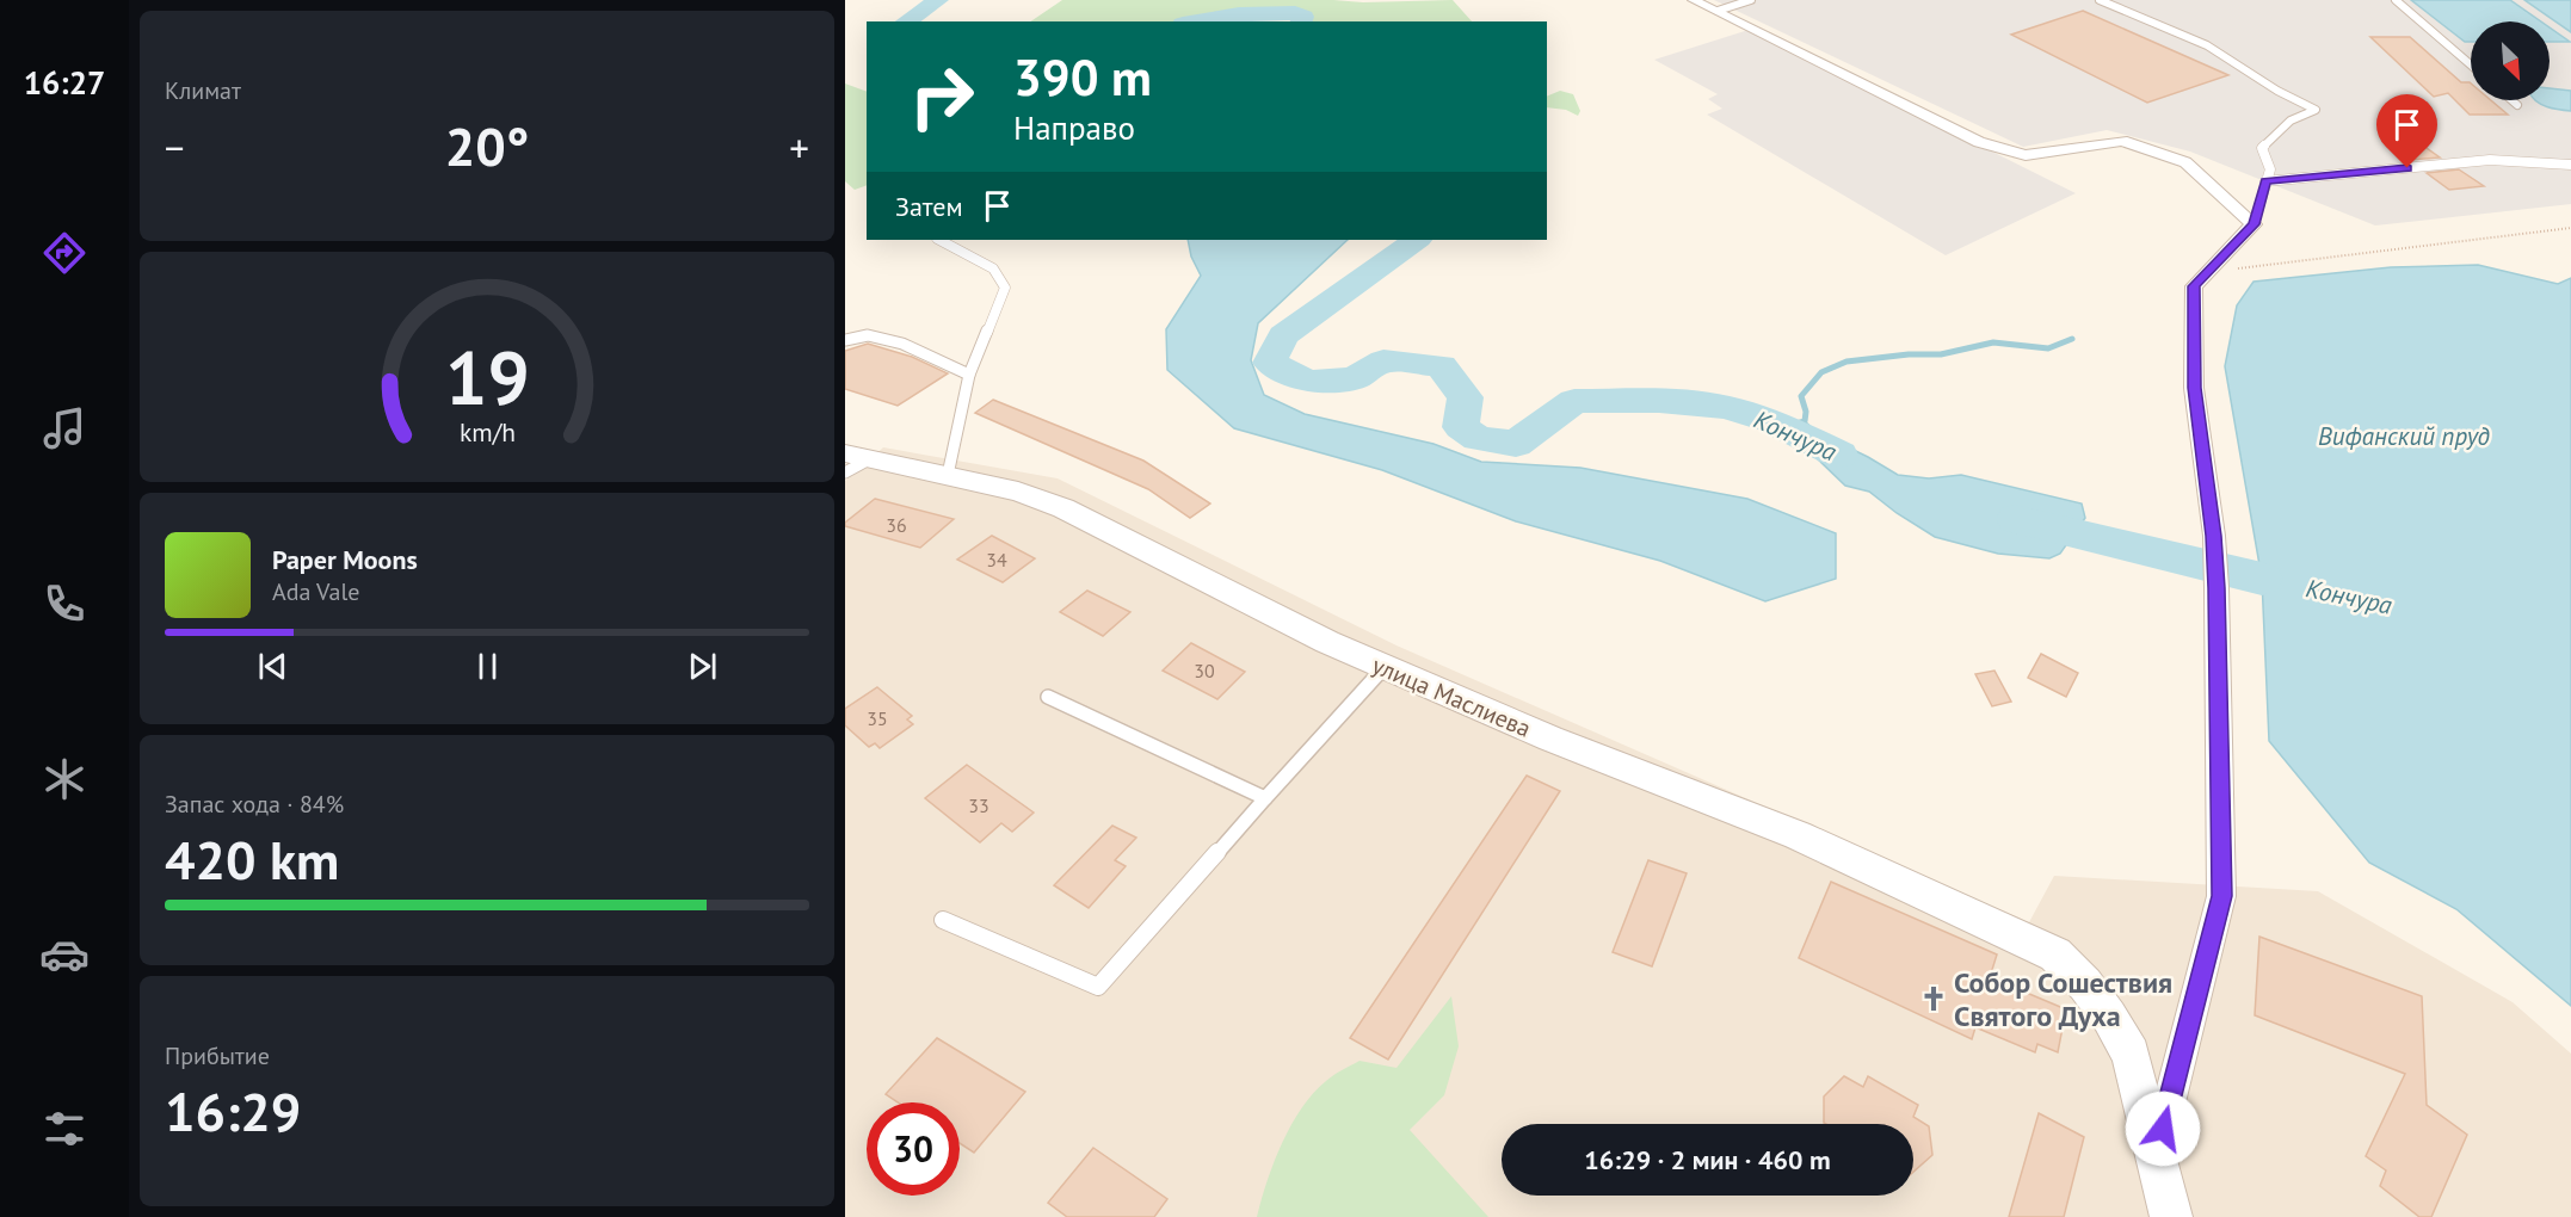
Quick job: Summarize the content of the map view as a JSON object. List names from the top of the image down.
{
  "streets": {
    "street": ["улица Маслиева"]
  },
  "water": ["Кончура", "Вифанский пруд"],
  "places": {
    "church": ["Собор Сошествия Святого Духа"]
  },
  "house_numbers": [
    "36",
    "34",
    "30",
    "35",
    "33"
  ],
  "north": "bottom right",
  "page": {
    "tabs": "16:27",
    "tile": [
      "Климат",
      ["Запас хода · 84%", "420 km"],
      ["Прибытие", "16:29"]
    ],
    "turn": ["390 m", "Направо"],
    "heat": ["−", "20°", "+"],
    "then": "Затем",
    "song": ["Paper Moons", "Ada Vale"],
    "limit": "30",
    "trip": "16:29 · 2 мин · 460 m",
    "gauge": ["19", "km/h"]
  }
}
